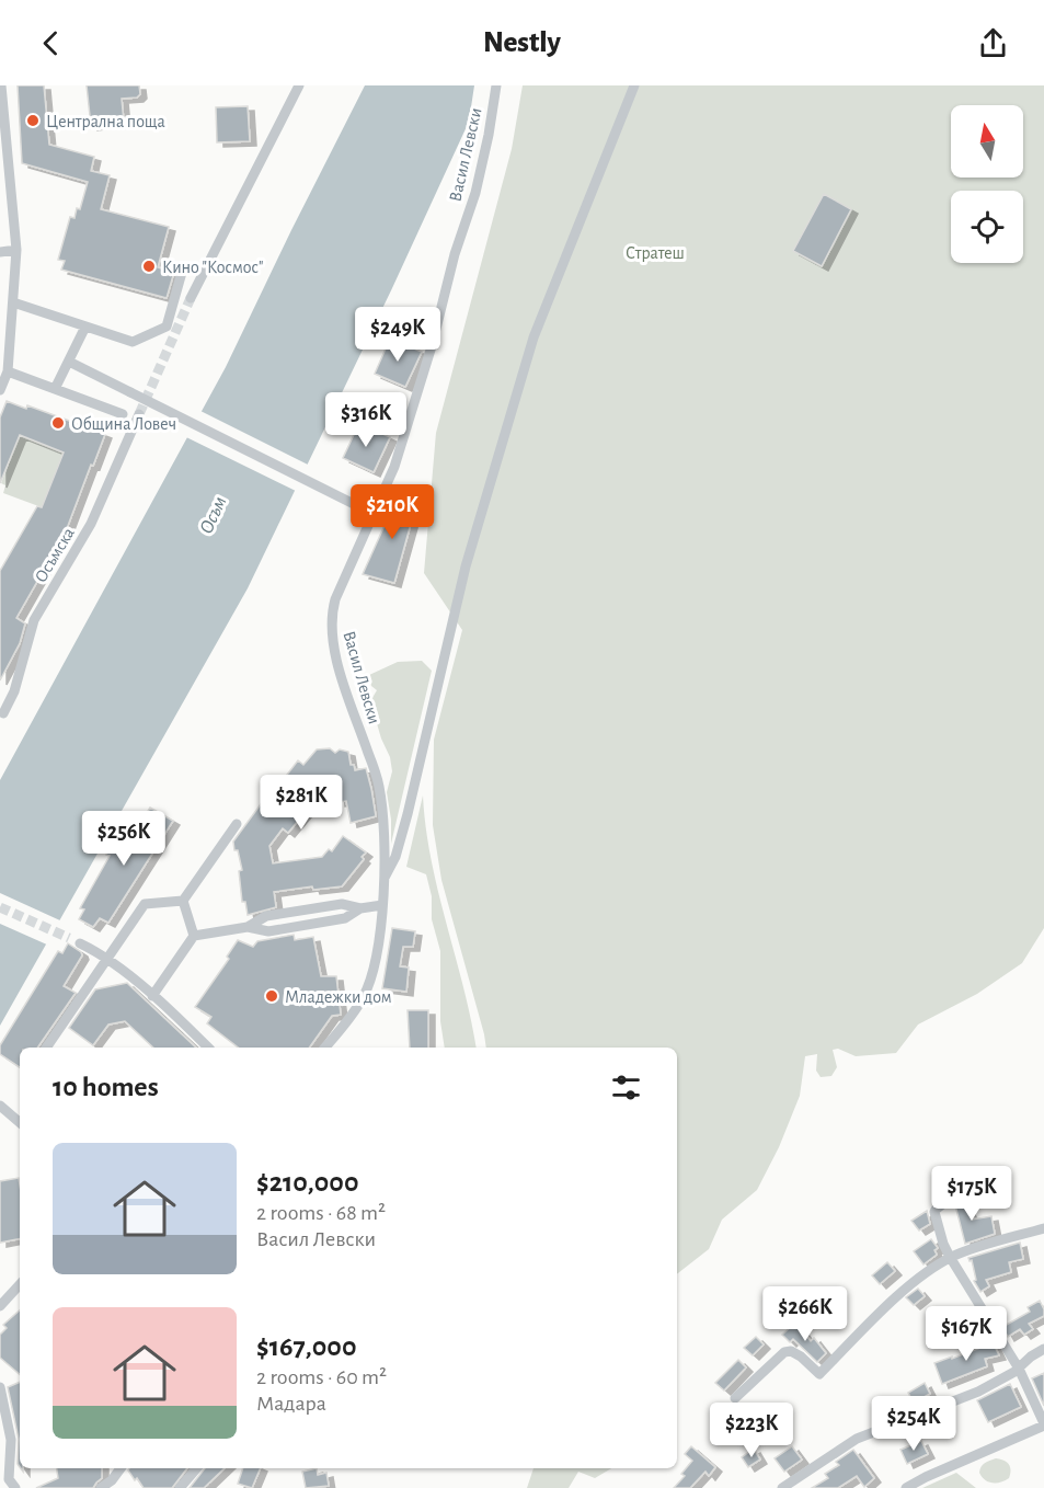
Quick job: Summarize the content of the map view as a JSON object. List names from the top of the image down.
{
  "streets": {
    "street": ["Васил Левски", "Осъмска"]
  },
  "water": ["Осъм"],
  "parks": ["Стратеш"],
  "places": [
    "Централна поща",
    "Кино \"Космос\"",
    "Община Ловеч",
    "Младежки дом"
  ],
  "north": "top",
  "page": {
    "header": "Nestly",
    "price": [
      "$249K",
      "$316K",
      "$210K",
      "$281K",
      "$256K",
      "$175K",
      "$266K",
      "$167K",
      "$254K",
      "$223K"
    ],
    "heading": "10 homes",
    "list": [
      {
        "name": "$210,000",
        "note": "2 rooms · 68 m² · Васил Левски"
      },
      {
        "name": "$167,000",
        "note": "2 rooms · 60 m² · Мадара"
      }
    ]
  }
}
